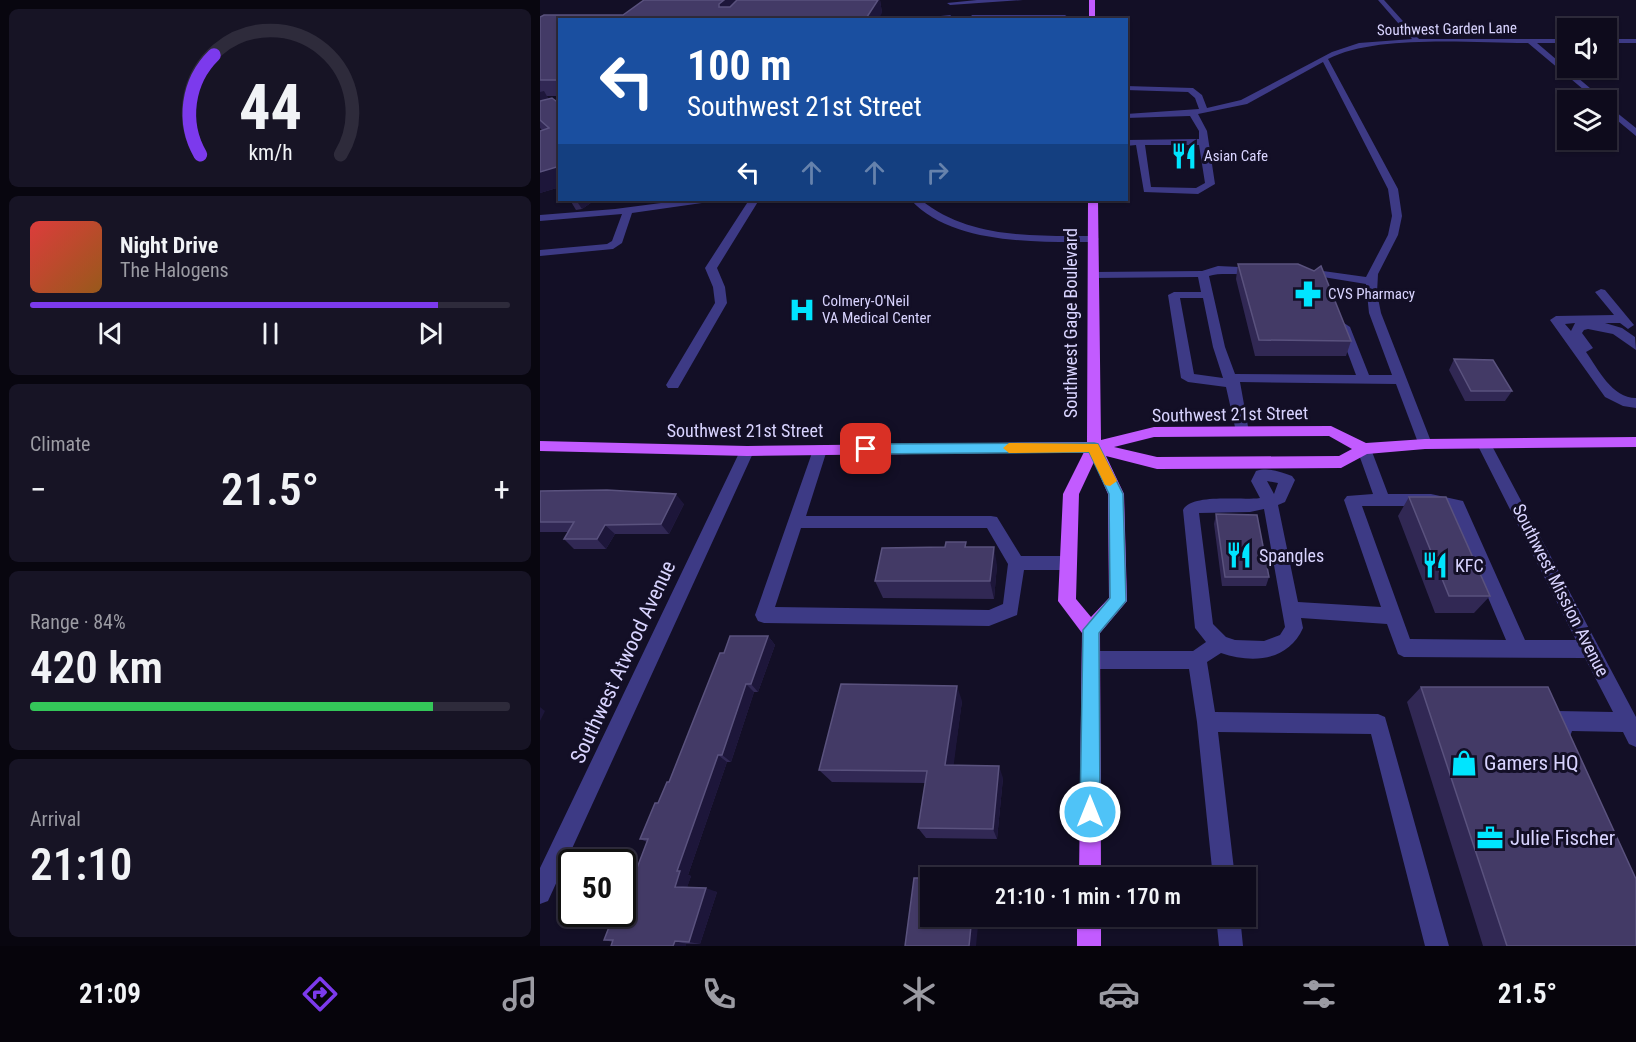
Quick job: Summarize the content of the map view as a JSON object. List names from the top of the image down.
{
  "streets": {
    "main road": ["Southwest Gage Boulevard", "Southwest 21st Street"],
    "street": ["Southwest Garden Lane", "Southwest Mission Avenue", "Southwest Atwood Avenue"]
  },
  "crossings": [
    ["Southwest Gage Boulevard", "Southwest 21st Street"],
    ["Southwest 21st Street", "Southwest Mission Avenue"],
    ["Southwest 21st Street", "Southwest Atwood Avenue"]
  ],
  "places": {
    "restaurant": ["Asian Cafe", "Spangles", "KFC"],
    "pharmacy": ["CVS Pharmacy"],
    "hospital": ["Colmery-O'Neil VA Medical Center"],
    "shop": ["Gamers HQ"],
    "office": ["Julie Fischer"]
  },
  "page": {
    "turn": ["100 m", "Southwest 21st Street"],
    "song": ["Night Drive", "The Halogens"],
    "tile": [
      "Climate",
      ["Range · 84%", "420 km"],
      ["Arrival", "21:10"]
    ],
    "heat": ["−", "21.5°", "+"],
    "limit": "50",
    "trip": "21:10 · 1 min · 170 m",
    "tabs": ["21:09", "21.5°"],
    "gauge": ["44", "km/h"]
  }
}
